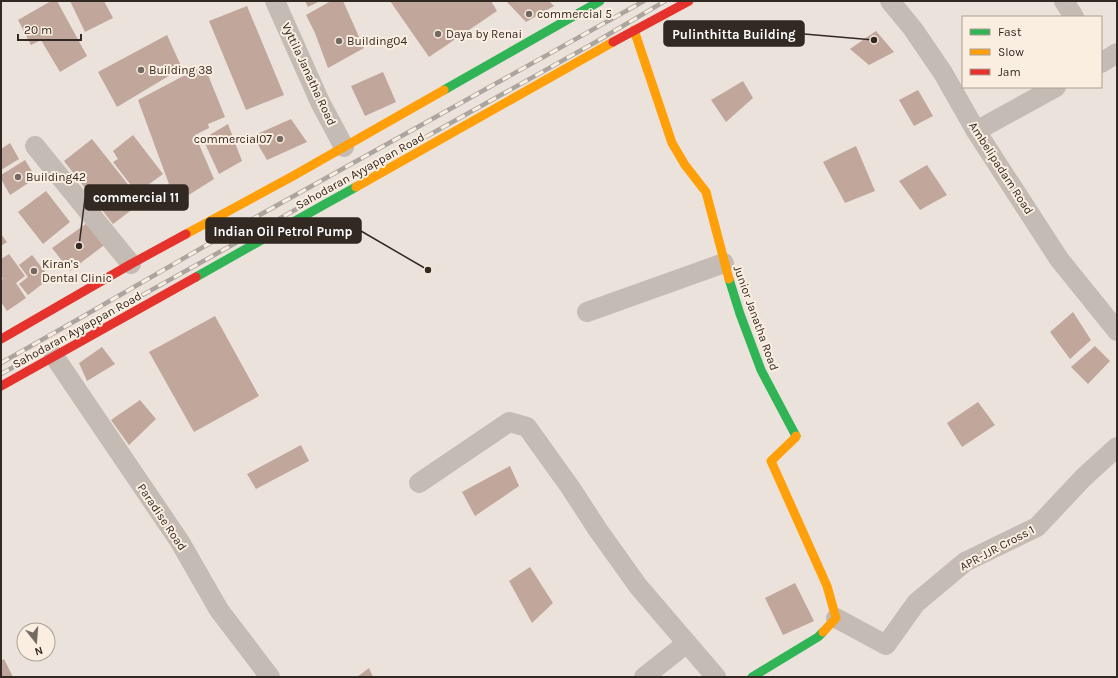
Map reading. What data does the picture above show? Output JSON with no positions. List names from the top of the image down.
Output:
{
  "streets": {
    "main road": ["Sahodaran Ayyappan Road", "Junior Janatha Road"],
    "street": [
      "Vyttila Janatha Road",
      "Ambelipadam Road",
      "Paradise Road",
      "APR-JJR Cross 1"
    ]
  },
  "crossings": [
    ["Sahodaran Ayyappan Road", "Junior Janatha Road"],
    ["Sahodaran Ayyappan Road", "Paradise Road"],
    ["Junior Janatha Road", "APR-JJR Cross 1"]
  ],
  "places": [
    "commercial 5",
    "Daya by Renai",
    "Pulinthitta Building",
    "Building04",
    "Building 38",
    "commercial07",
    "Building42",
    "commercial 11",
    "Indian Oil Petrol Pump",
    "Kiran's Dental Clinic"
  ],
  "legend": ["Fast", "Slow", "Jam"],
  "scale_bar": "20 m",
  "north": "bottom"
}
